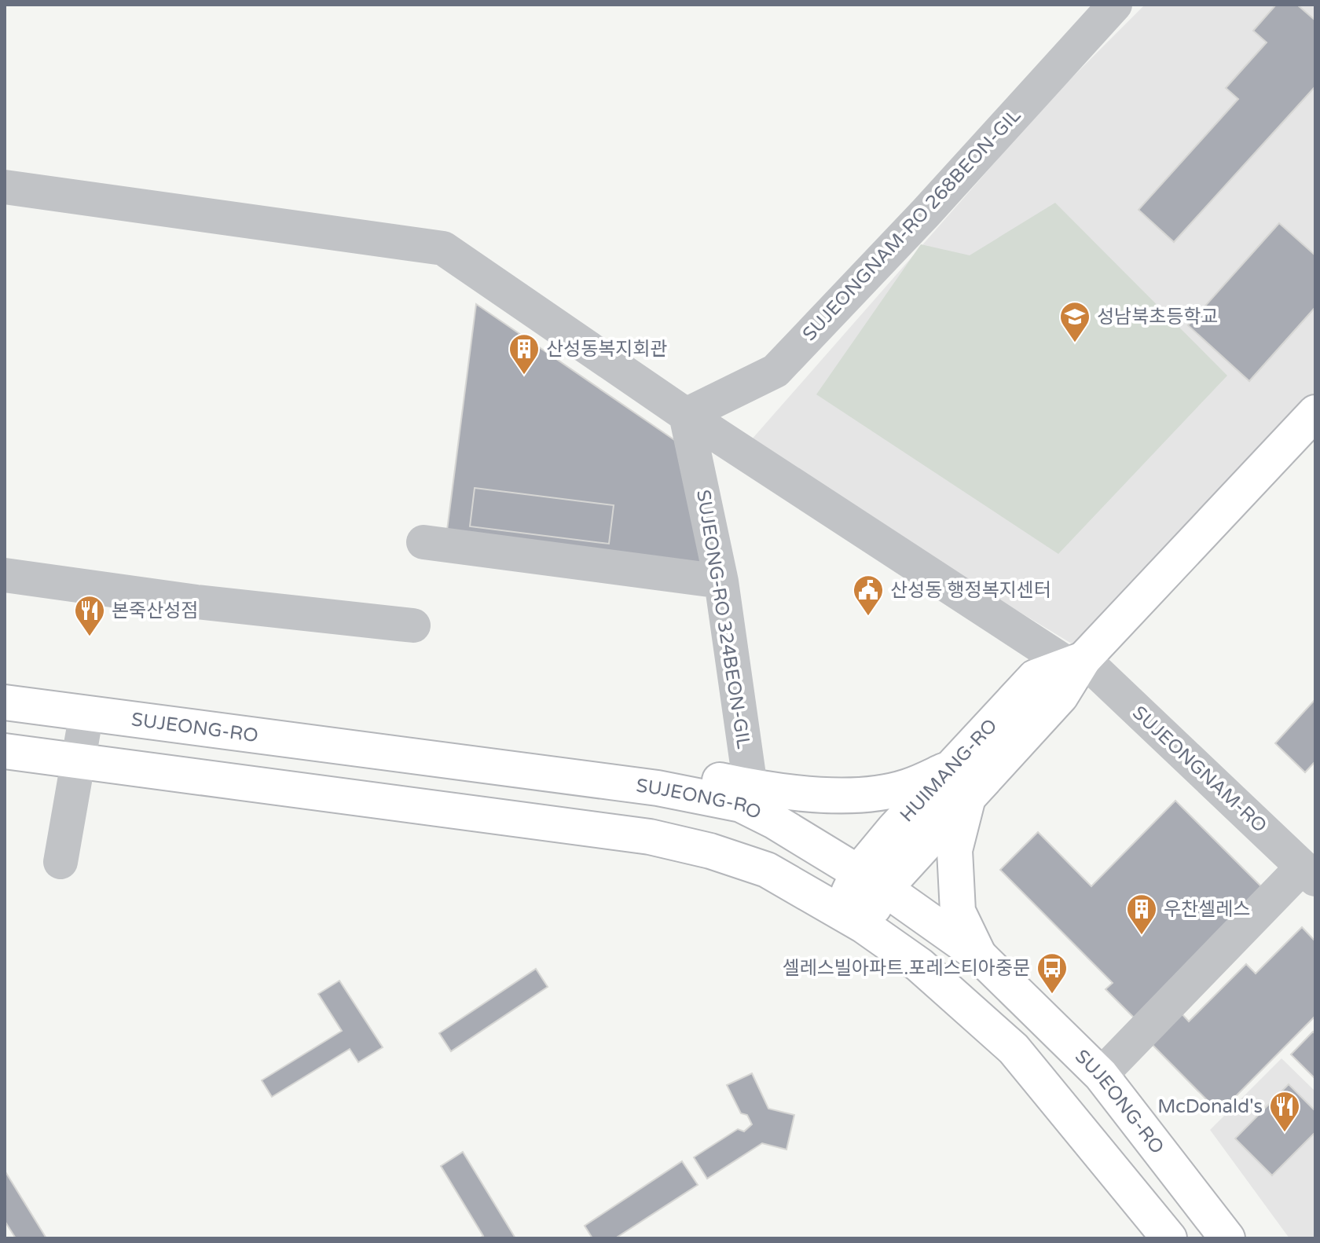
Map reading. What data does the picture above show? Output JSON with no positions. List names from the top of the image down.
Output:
{
  "streets": {
    "main road": ["SUJEONG-RO", "HUIMANG-RO"],
    "street": ["SUJEONGNAM-RO 268BEON-GIL", "SUJEONG-RO 324BEON-GIL", "SUJEONGNAM-RO"]
  },
  "crossings": [
    ["SUJEONGNAM-RO 268BEON-GIL", "SUJEONG-RO 324BEON-GIL"],
    ["SUJEONGNAM-RO 268BEON-GIL", "SUJEONGNAM-RO"],
    ["SUJEONG-RO 324BEON-GIL", "SUJEONGNAM-RO"],
    ["SUJEONG-RO", "HUIMANG-RO"],
    ["SUJEONGNAM-RO", "HUIMANG-RO"]
  ],
  "places": {
    "school or university": ["성남북초등학교"],
    "building": ["산성동복지회관", "우찬셀레스"],
    "public building": ["산성동 행정복지센터"],
    "restaurant": ["본죽산성점", "McDonald's"],
    "bus stop": ["셀레스빌아파트.포레스티아중문"]
  }
}
